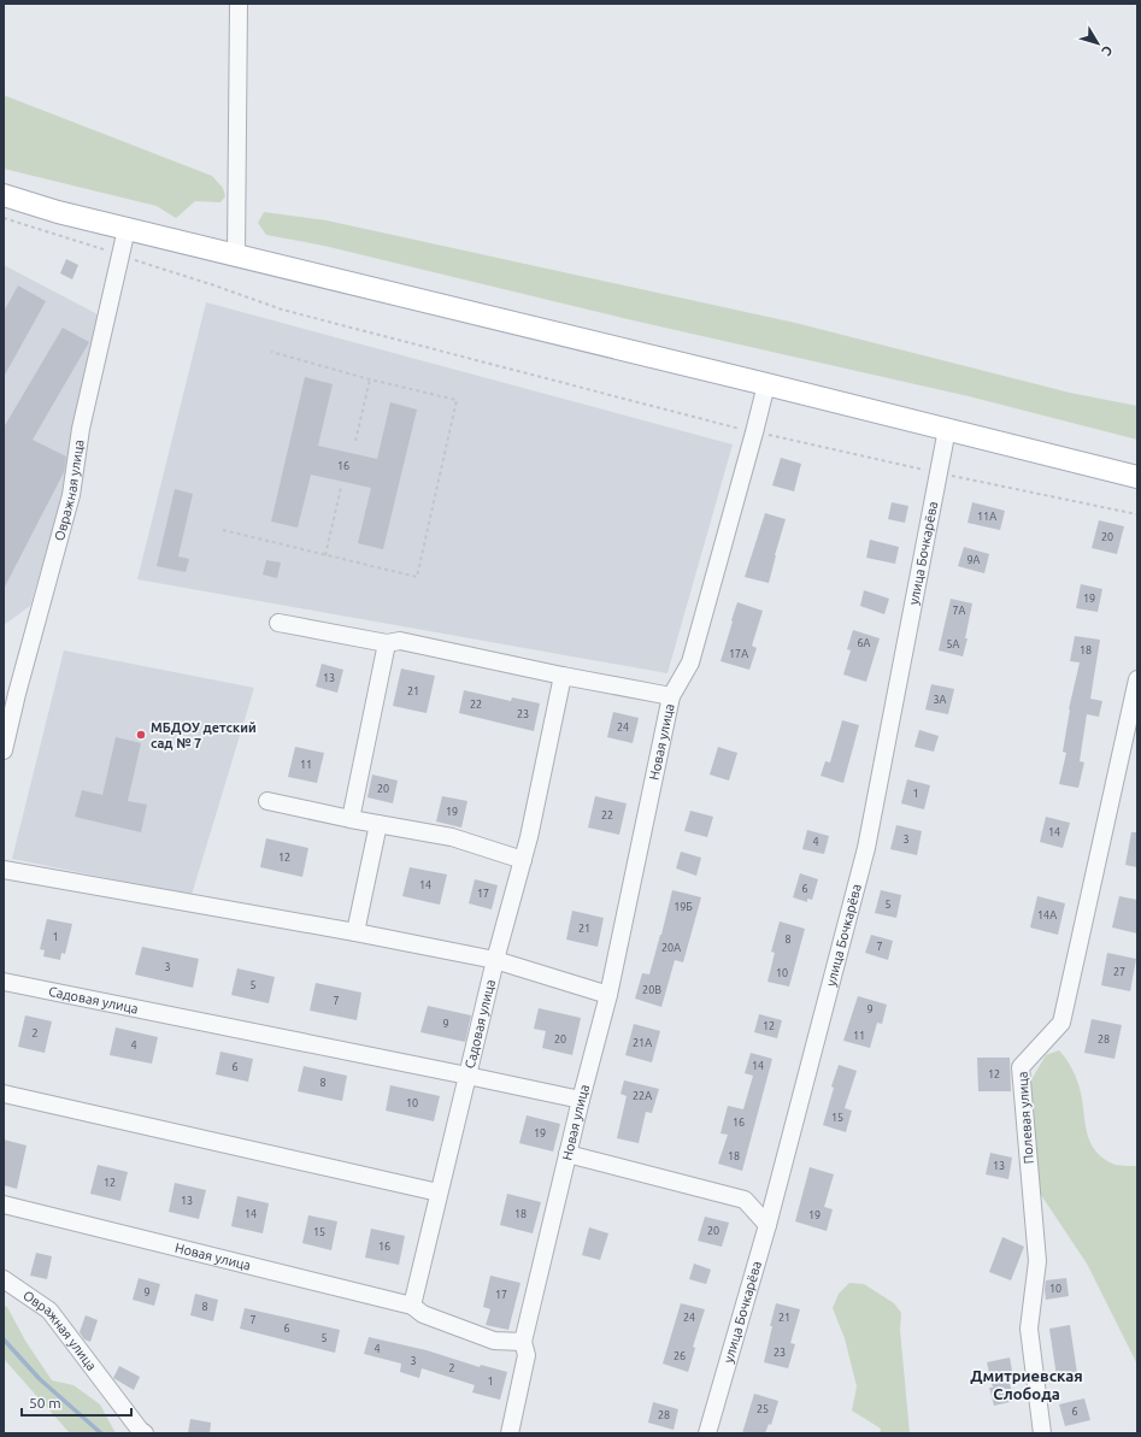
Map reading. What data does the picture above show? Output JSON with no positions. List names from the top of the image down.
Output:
{
  "streets": {
    "street": [
      "Овражная улица",
      "улица Бочкарёва",
      "Новая улица",
      "Садовая улица",
      "Полевая улица"
    ]
  },
  "districts": ["Дмитриевская Слобода"],
  "places": ["МБДОУ детский сад № 7"],
  "house_numbers": [
    "16",
    "11А",
    "20",
    "9А",
    "19",
    "7А",
    "6А",
    "5А",
    "18",
    "17А",
    "13",
    "21",
    "3А",
    "22",
    "23",
    "24",
    "11",
    "20",
    "1",
    "19",
    "22",
    "14",
    "3",
    "4",
    "12",
    "14",
    "6",
    "17",
    "5",
    "19Б",
    "14А",
    "21",
    "1",
    "8",
    "7",
    "20А",
    "3",
    "27",
    "10",
    "5",
    "20В",
    "7",
    "9",
    "9",
    "12",
    "2",
    "11",
    "20",
    "28",
    "21А",
    "4",
    "14",
    "6",
    "12",
    "8",
    "22А",
    "10",
    "15",
    "16",
    "19",
    "18",
    "13",
    "12",
    "13",
    "14",
    "18",
    "19",
    "20",
    "15",
    "16",
    "10",
    "9",
    "17",
    "8",
    "24",
    "21",
    "7",
    "6",
    "5",
    "4",
    "23",
    "26",
    "3",
    "2",
    "1",
    "25",
    "6",
    "28"
  ],
  "scale_bar": "50 m",
  "north": "bottom right"
}
